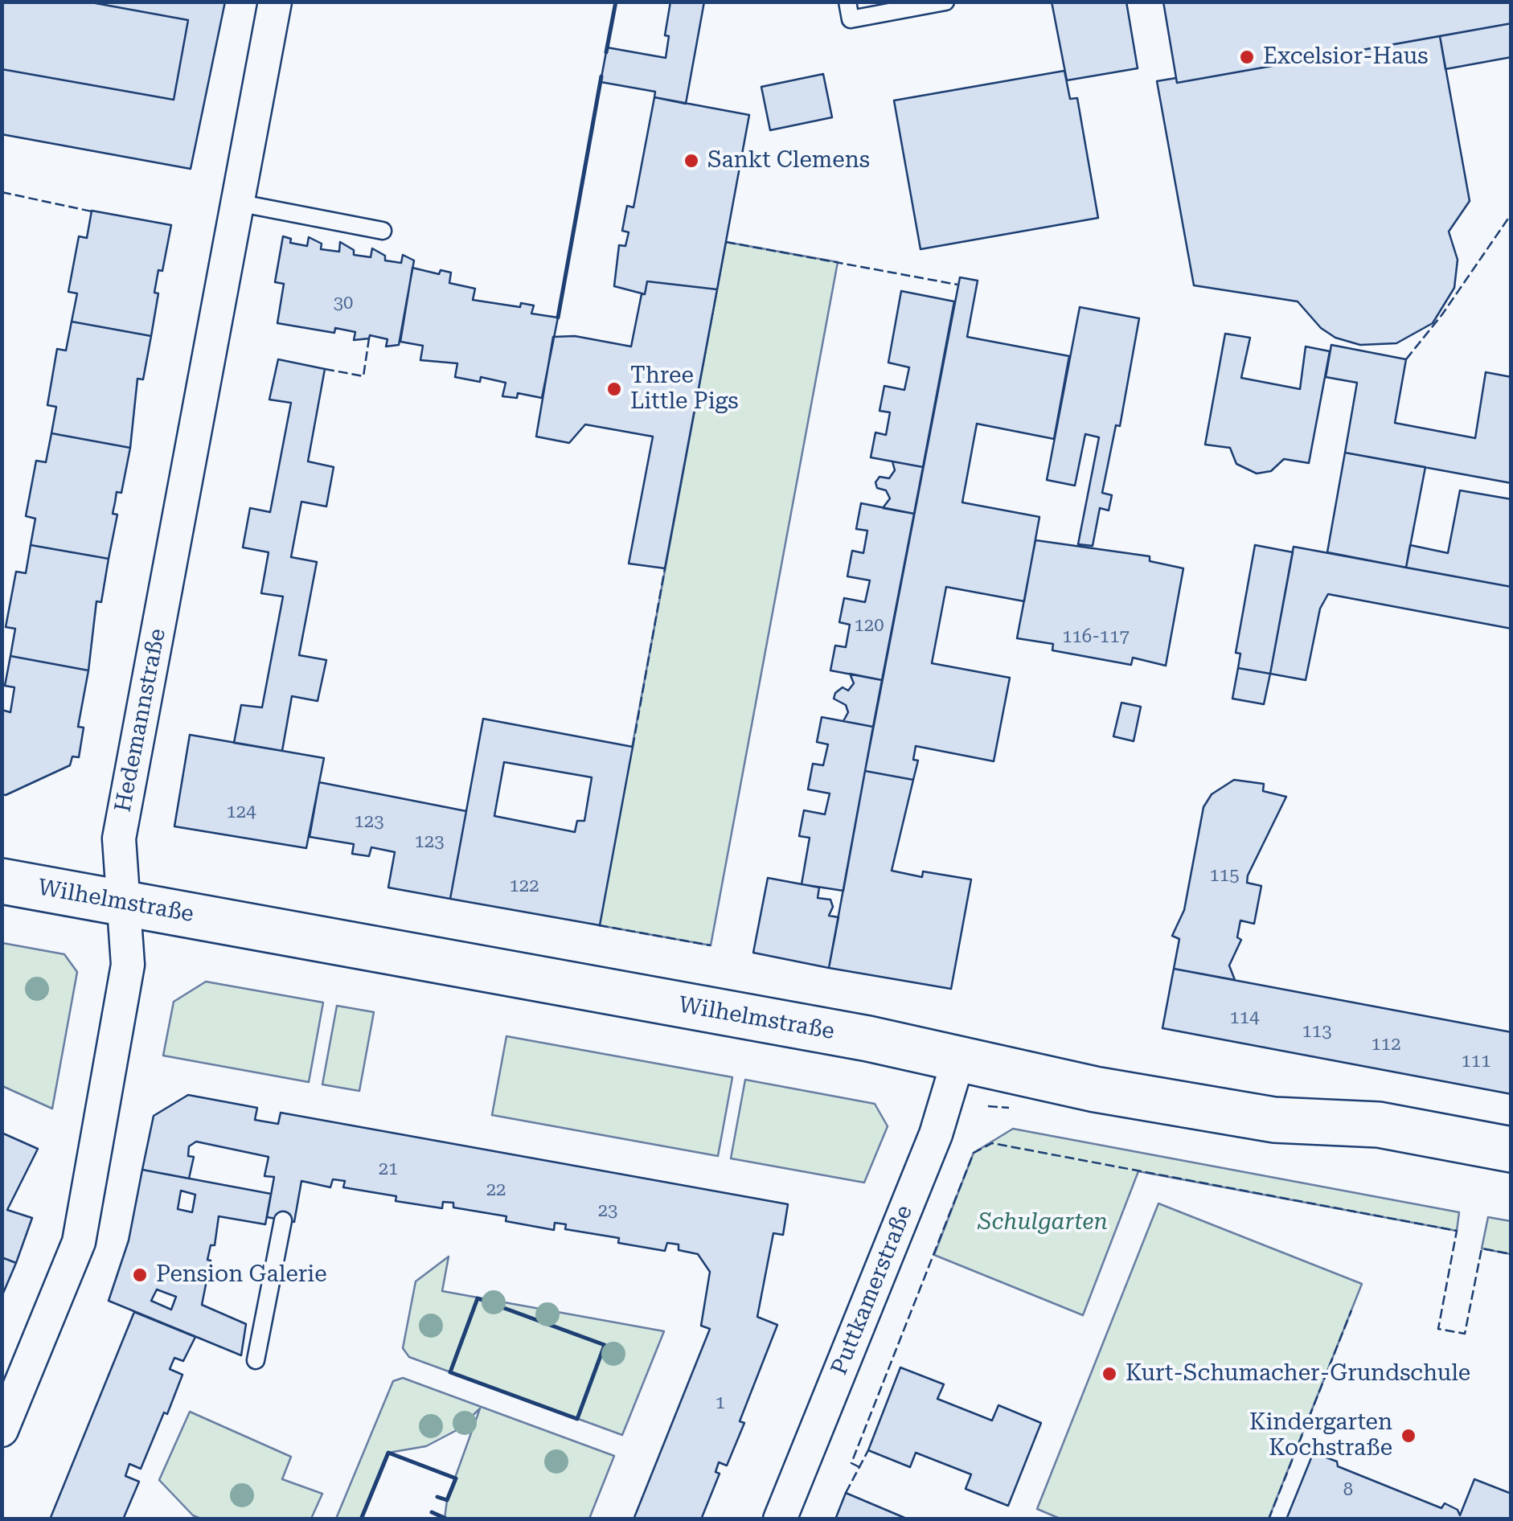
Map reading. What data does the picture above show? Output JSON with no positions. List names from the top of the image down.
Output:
{
  "streets": {
    "main road": ["Wilhelmstraße"],
    "street": ["Hedemannstraße", "Puttkamerstraße"]
  },
  "crossings": [
    ["Hedemannstraße", "Wilhelmstraße"],
    ["Wilhelmstraße", "Puttkamerstraße"]
  ],
  "parks": ["Schulgarten"],
  "places": [
    "Excelsior-Haus",
    "Sankt Clemens",
    "Three Little Pigs",
    "Pension Galerie",
    "Kurt-Schumacher-Grundschule",
    "Kindergarten Kochstraße"
  ],
  "house_numbers": [
    "30",
    "120",
    "116-117",
    "124",
    "123",
    "123",
    "115",
    "122",
    "114",
    "113",
    "112",
    "111",
    "21",
    "22",
    "23",
    "1",
    "8"
  ]
}
